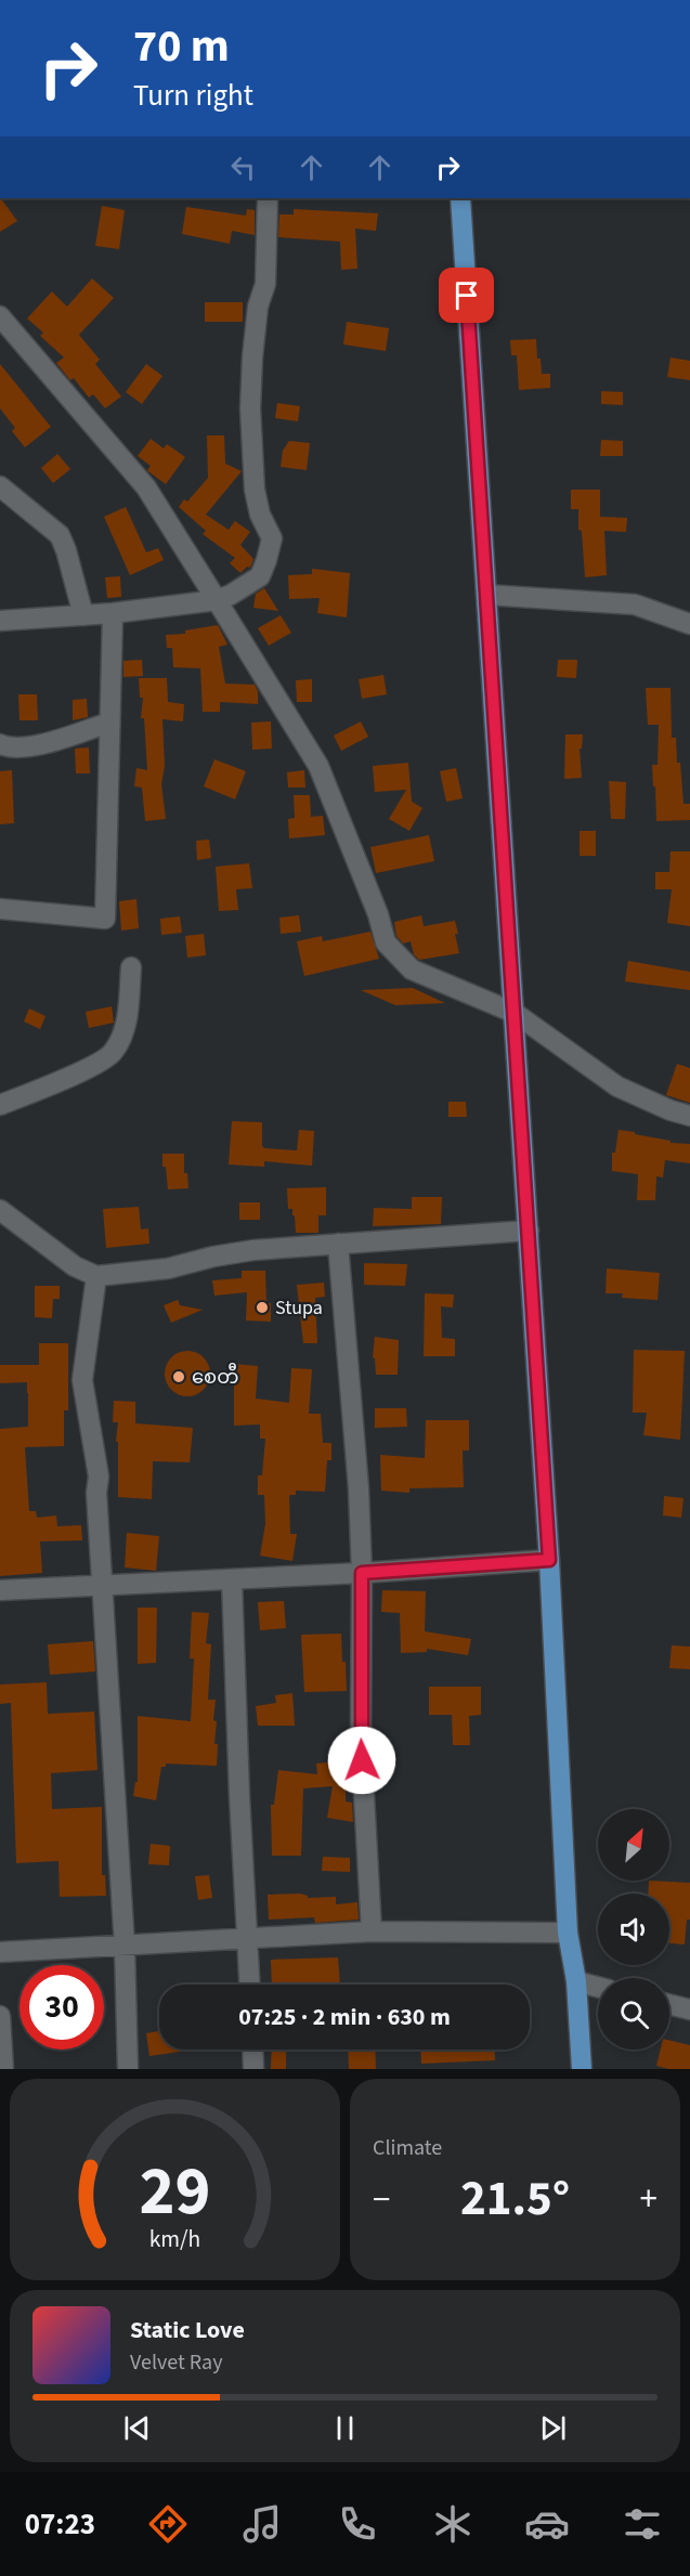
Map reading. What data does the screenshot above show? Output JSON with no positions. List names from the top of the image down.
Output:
{
  "places": ["Stupa", "စေတီ"],
  "north": "top right",
  "page": {
    "turn": ["70 m", "Turn right"],
    "limit": "30",
    "trip": "07:25 · 2 min · 630 m",
    "tile": "Climate",
    "heat": ["−", "21.5°", "+"],
    "song": ["Static Love", "Velvet Ray"],
    "tabs": "07:23",
    "gauge": ["29", "km/h"]
  }
}
